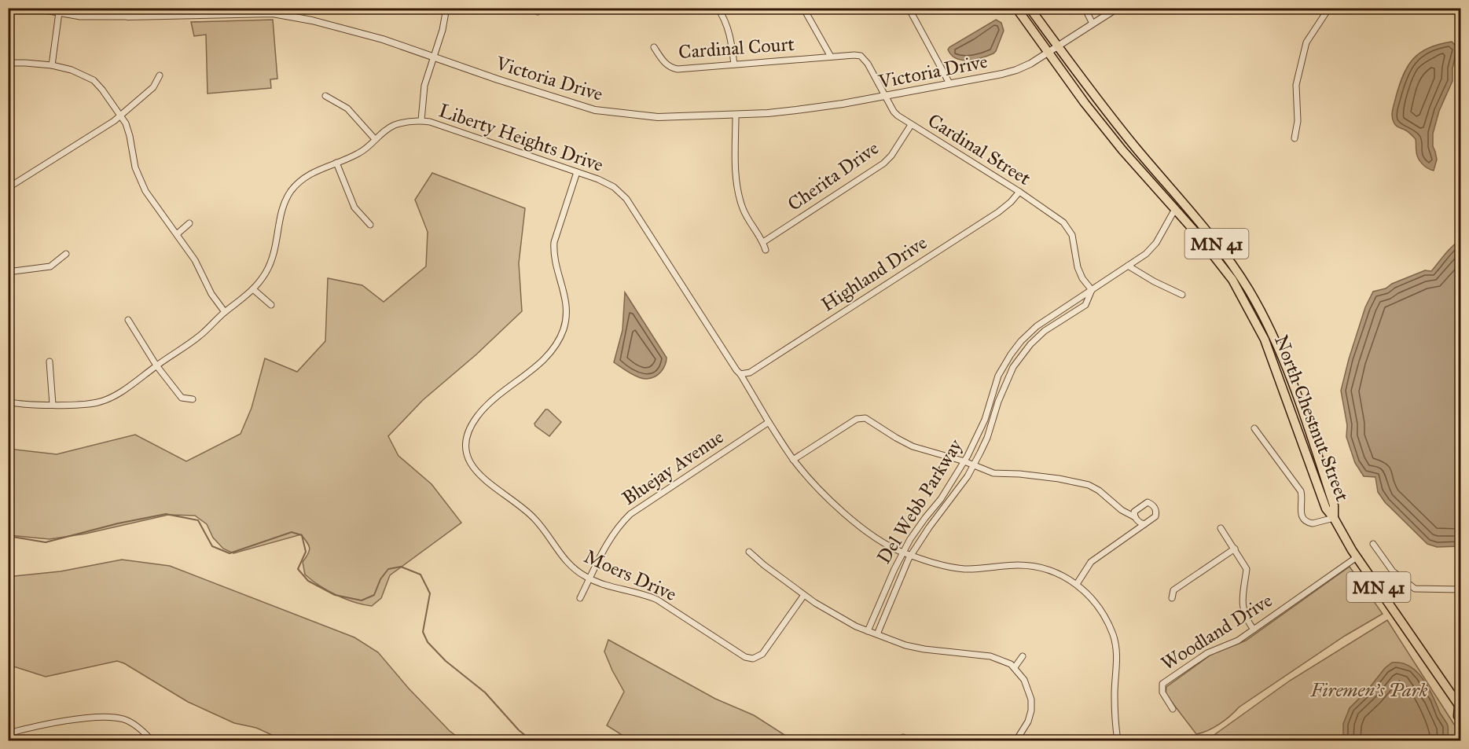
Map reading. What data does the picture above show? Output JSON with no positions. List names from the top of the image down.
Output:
{
  "streets": {
    "main road": ["MN 41", "North Chestnut Street"],
    "street": [
      "Cardinal Court",
      "Victoria Drive",
      "Liberty Heights Drive",
      "Cardinal Street",
      "Cherita Drive",
      "Highland Drive",
      "Bluejay Avenue",
      "Del Webb Parkway",
      "Moers Drive",
      "Woodland Drive"
    ]
  },
  "crossings": [
    ["Cardinal Court", "Victoria Drive"],
    ["Cardinal Court", "Cardinal Street"],
    ["Victoria Drive", "Cardinal Street"],
    ["Victoria Drive", "North Chestnut Street"],
    ["Liberty Heights Drive", "Highland Drive"],
    ["Liberty Heights Drive", "Moers Drive"],
    ["Cardinal Street", "Cherita Drive"],
    ["Cardinal Street", "Highland Drive"],
    ["Cardinal Street", "Del Webb Parkway"],
    ["MN 41", "North Chestnut Street"],
    ["MN 41", "Woodland Drive"],
    ["North Chestnut Street", "Del Webb Parkway"],
    ["Bluejay Avenue", "Moers Drive"]
  ],
  "parks": ["Firemen's Park"]
}
